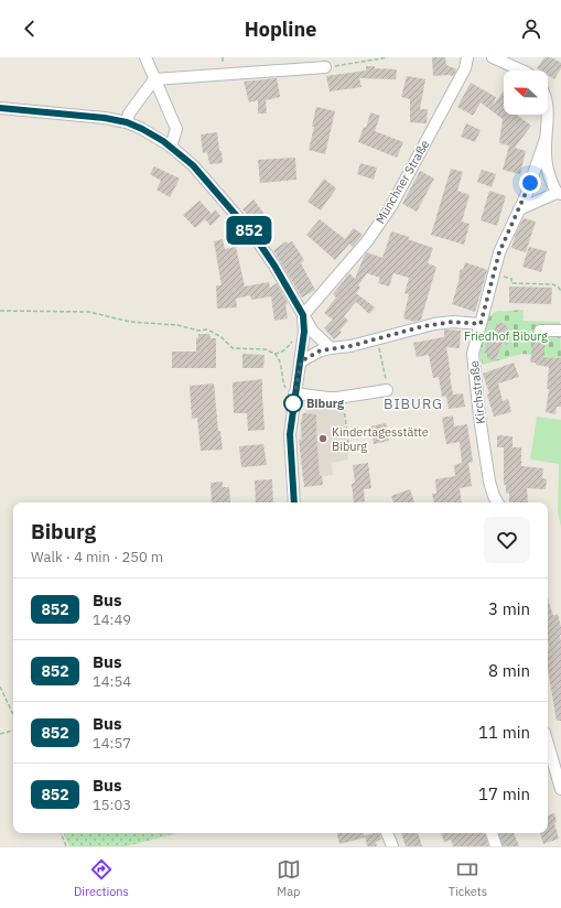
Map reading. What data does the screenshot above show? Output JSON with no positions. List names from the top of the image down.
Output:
{
  "streets": {
    "street": ["Münchner Straße", "Kirchstraße"]
  },
  "districts": ["BIBURG"],
  "parks": ["Friedhof Biburg"],
  "places": ["Biburg", "Kindertagesstätte Biburg"],
  "lines": ["bus line 852"],
  "north": "left",
  "page": {
    "header": "Hopline",
    "on_map": "852",
    "heading": ["Biburg", "Walk · 4 min · 250 m"],
    "list": [
      {
        "mark": "852",
        "name": "Bus",
        "note": "14:49",
        "value": "3 min"
      },
      {
        "mark": "852",
        "name": "Bus",
        "note": "14:54",
        "value": "8 min"
      },
      {
        "mark": "852",
        "name": "Bus",
        "note": "14:57",
        "value": "11 min"
      },
      {
        "mark": "852",
        "name": "Bus",
        "note": "15:03",
        "value": "17 min"
      }
    ],
    "tabs": ["Directions", "Map", "Tickets"]
  }
}
